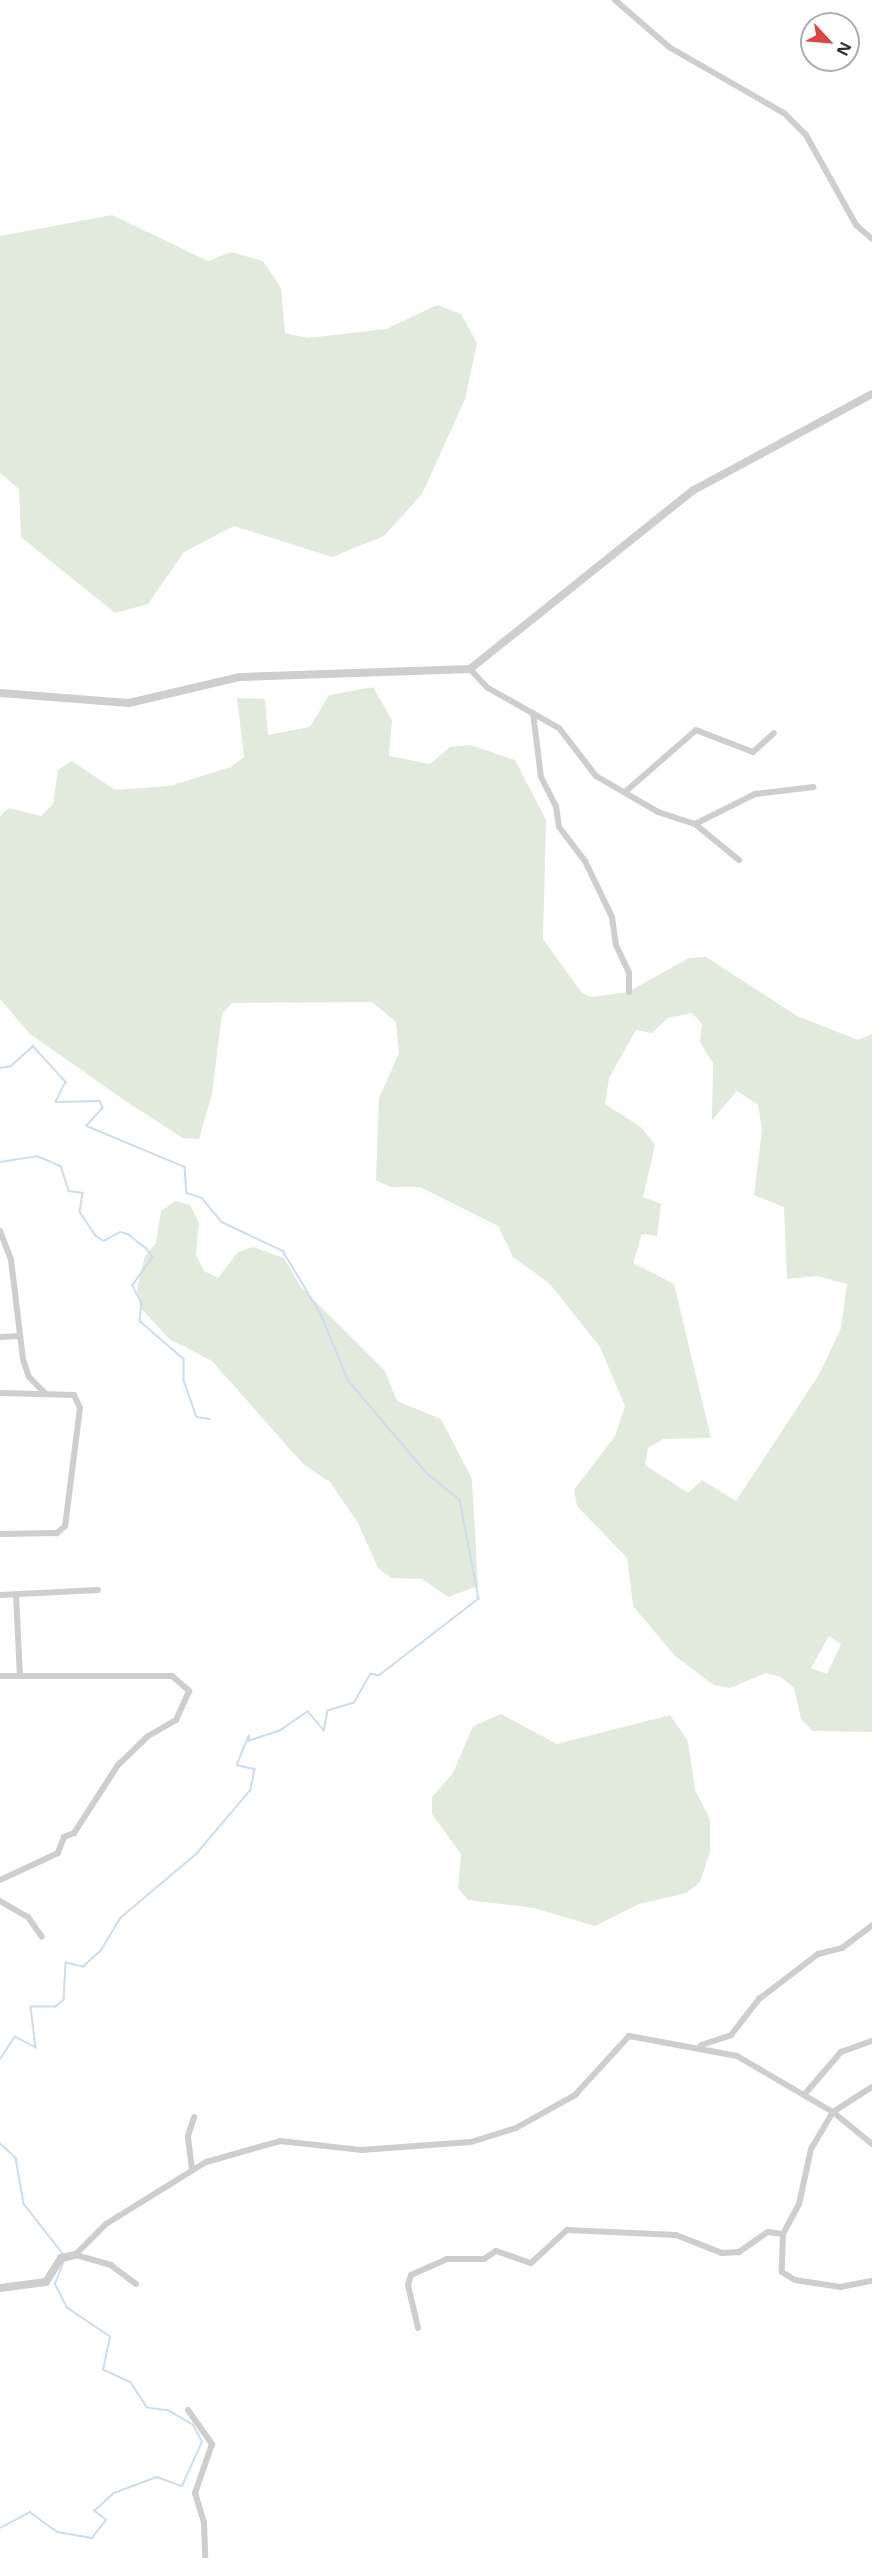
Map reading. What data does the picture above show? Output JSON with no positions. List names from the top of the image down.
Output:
{
  "north": "bottom right"
}
